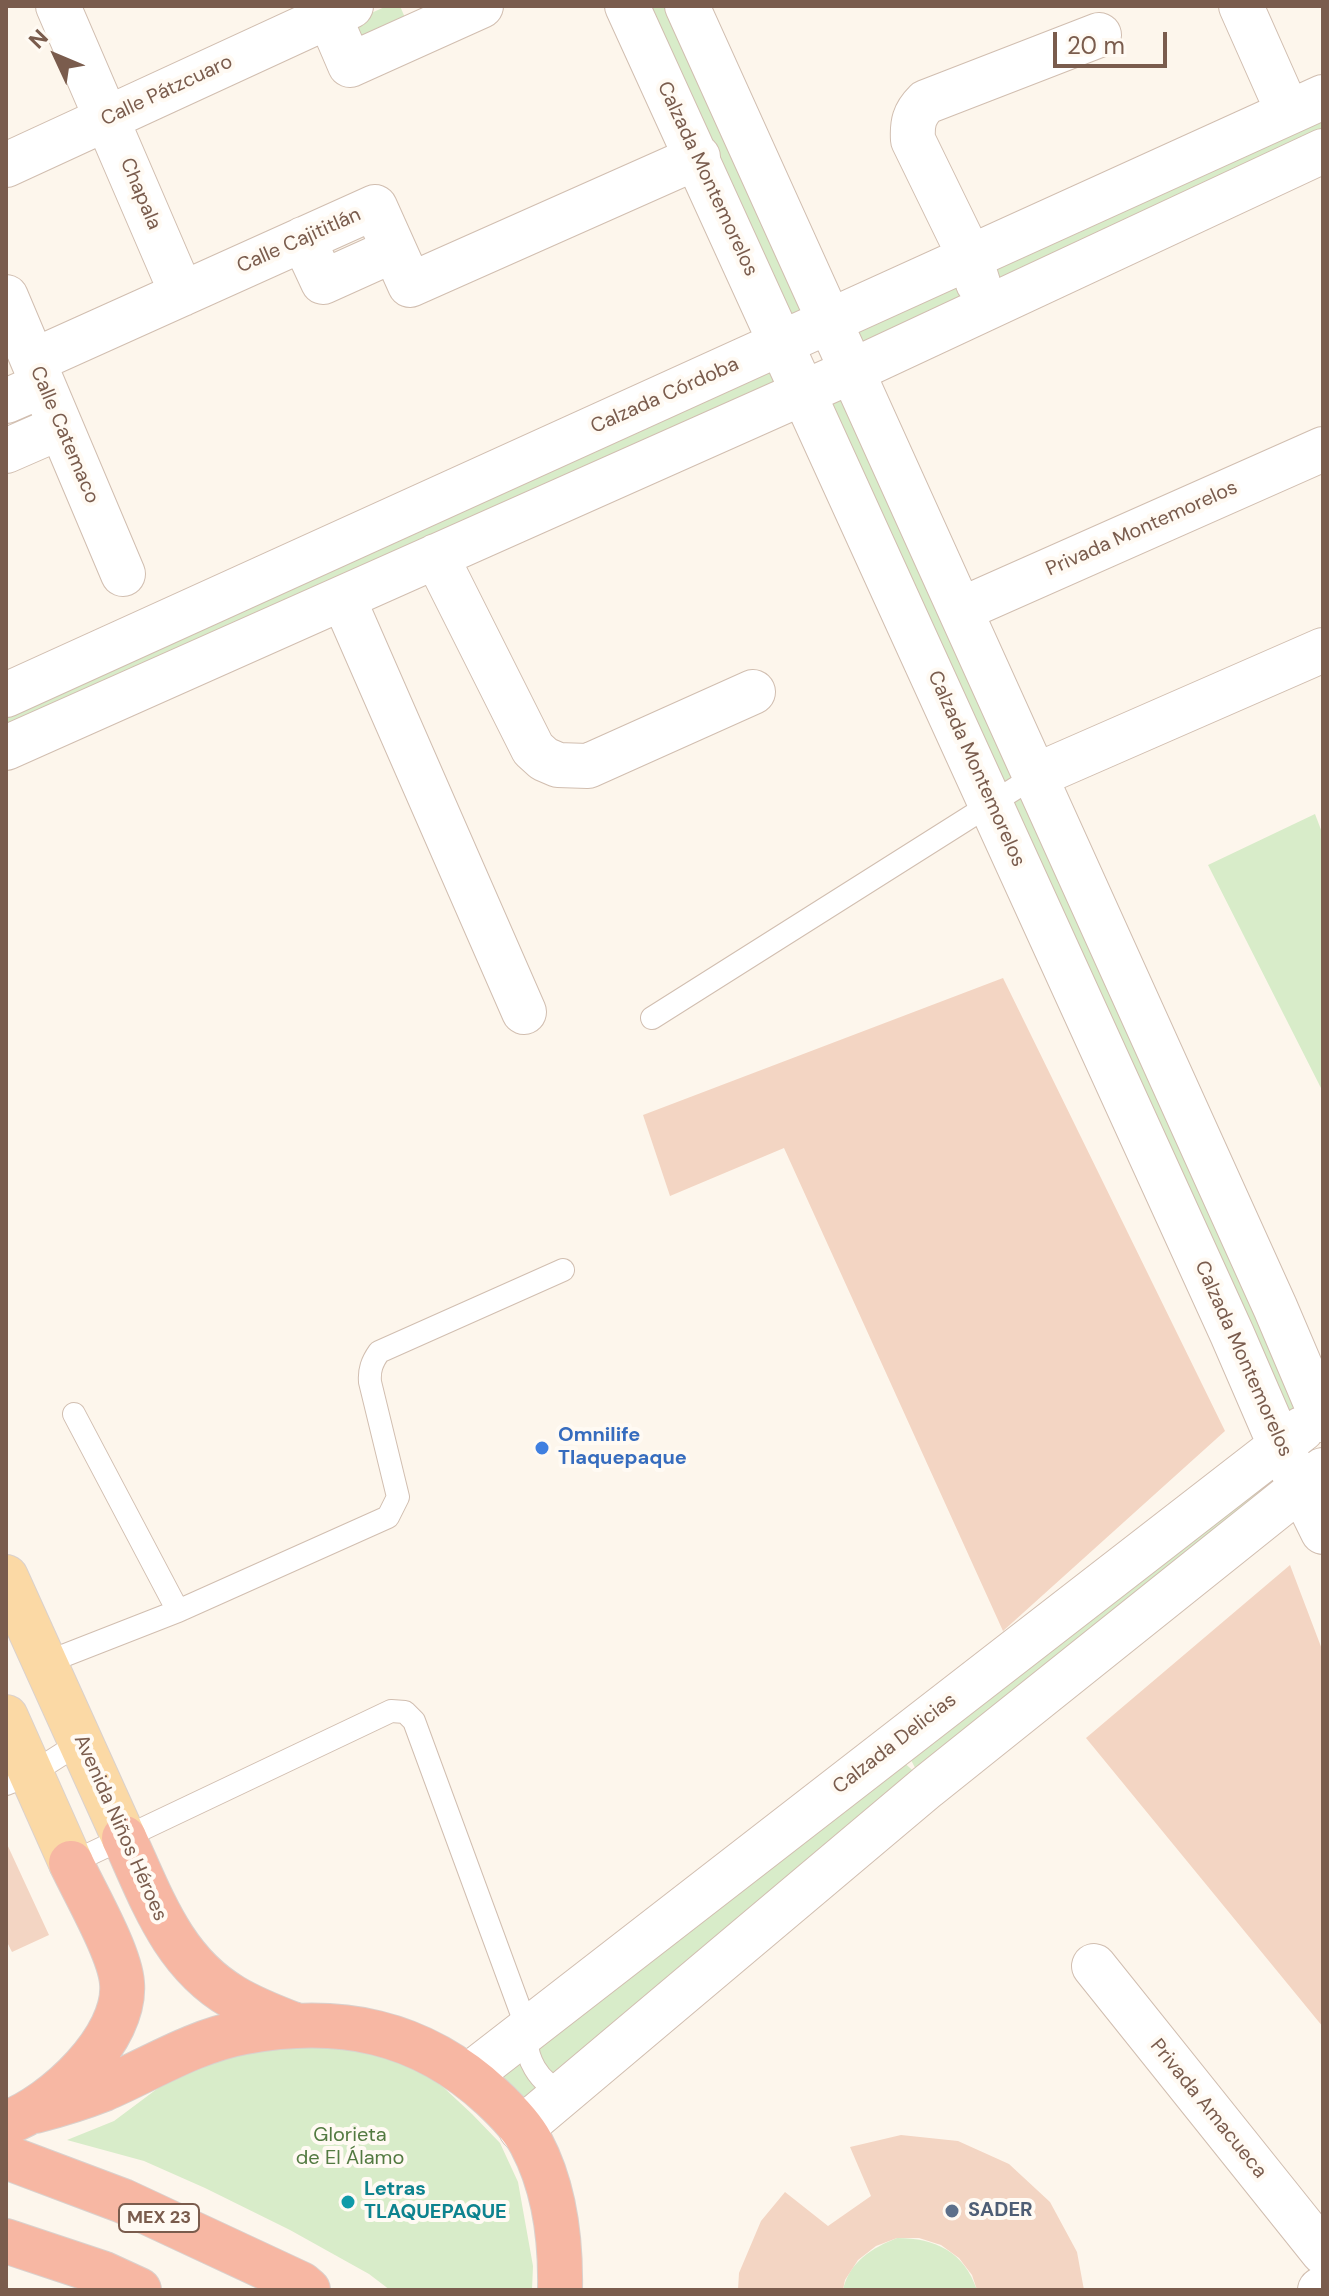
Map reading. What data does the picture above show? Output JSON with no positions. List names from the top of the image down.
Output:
{
  "streets": {
    "highway": ["Avenida Niños Héroes", "MEX 23"],
    "street": [
      "Calle Pátzcuaro",
      "Calzada Montemorelos",
      "Chapala",
      "Calle Cajititlán",
      "Calzada Córdoba",
      "Calle Catemaco",
      "Privada Montemorelos",
      "Calzada Delicias",
      "Privada Amacueca"
    ]
  },
  "crossings": [
    ["Calle Pátzcuaro", "Chapala"],
    ["Calzada Montemorelos", "Calle Cajititlán"],
    ["Calzada Montemorelos", "Calzada Córdoba"],
    ["Calzada Montemorelos", "Calzada Delicias"],
    ["Chapala", "Calle Cajititlán"],
    ["Calle Cajititlán", "Calle Catemaco"],
    ["Calzada Delicias", "Avenida Niños Héroes"]
  ],
  "parks": ["Glorieta de El Álamo"],
  "places": ["Omnilife Tlaquepaque", "Letras TLAQUEPAQUE", "SADER"],
  "scale_bar": "20 m",
  "north": "top left"
}
